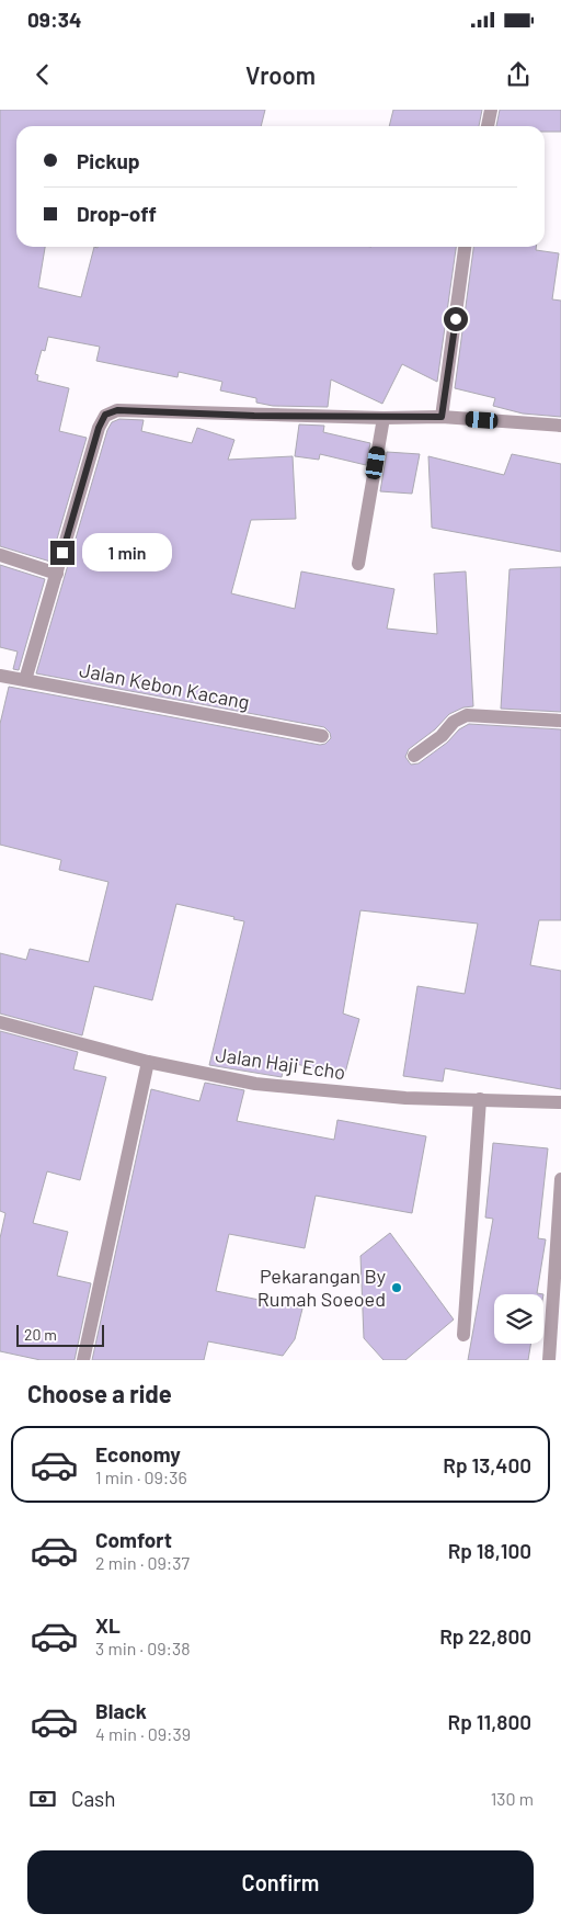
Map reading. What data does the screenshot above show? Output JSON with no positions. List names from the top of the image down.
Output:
{
  "streets": {
    "street": ["Jalan Kebon Kacang", "Jalan Haji Echo"]
  },
  "places": ["Pekarangan By Rumah Soeoed"],
  "scale_bar": "20 m",
  "page": {
    "status": "09:34",
    "header": "Vroom",
    "banner": ["Pickup", "Drop-off"],
    "bubble": "1 min",
    "scale": "20 m",
    "heading": "Choose a ride",
    "list": [
      {
        "name": "Economy",
        "note": "1 min · 09:36",
        "value": "Rp 13,400"
      },
      {
        "name": "Comfort",
        "note": "2 min · 09:37",
        "value": "Rp 18,100"
      },
      {
        "name": "XL",
        "note": "3 min · 09:38",
        "value": "Rp 22,800"
      },
      {
        "name": "Black",
        "note": "4 min · 09:39",
        "value": "Rp 11,800"
      }
    ],
    "pay": ["Cash", "130 m"],
    "buttons": "Confirm"
  }
}
